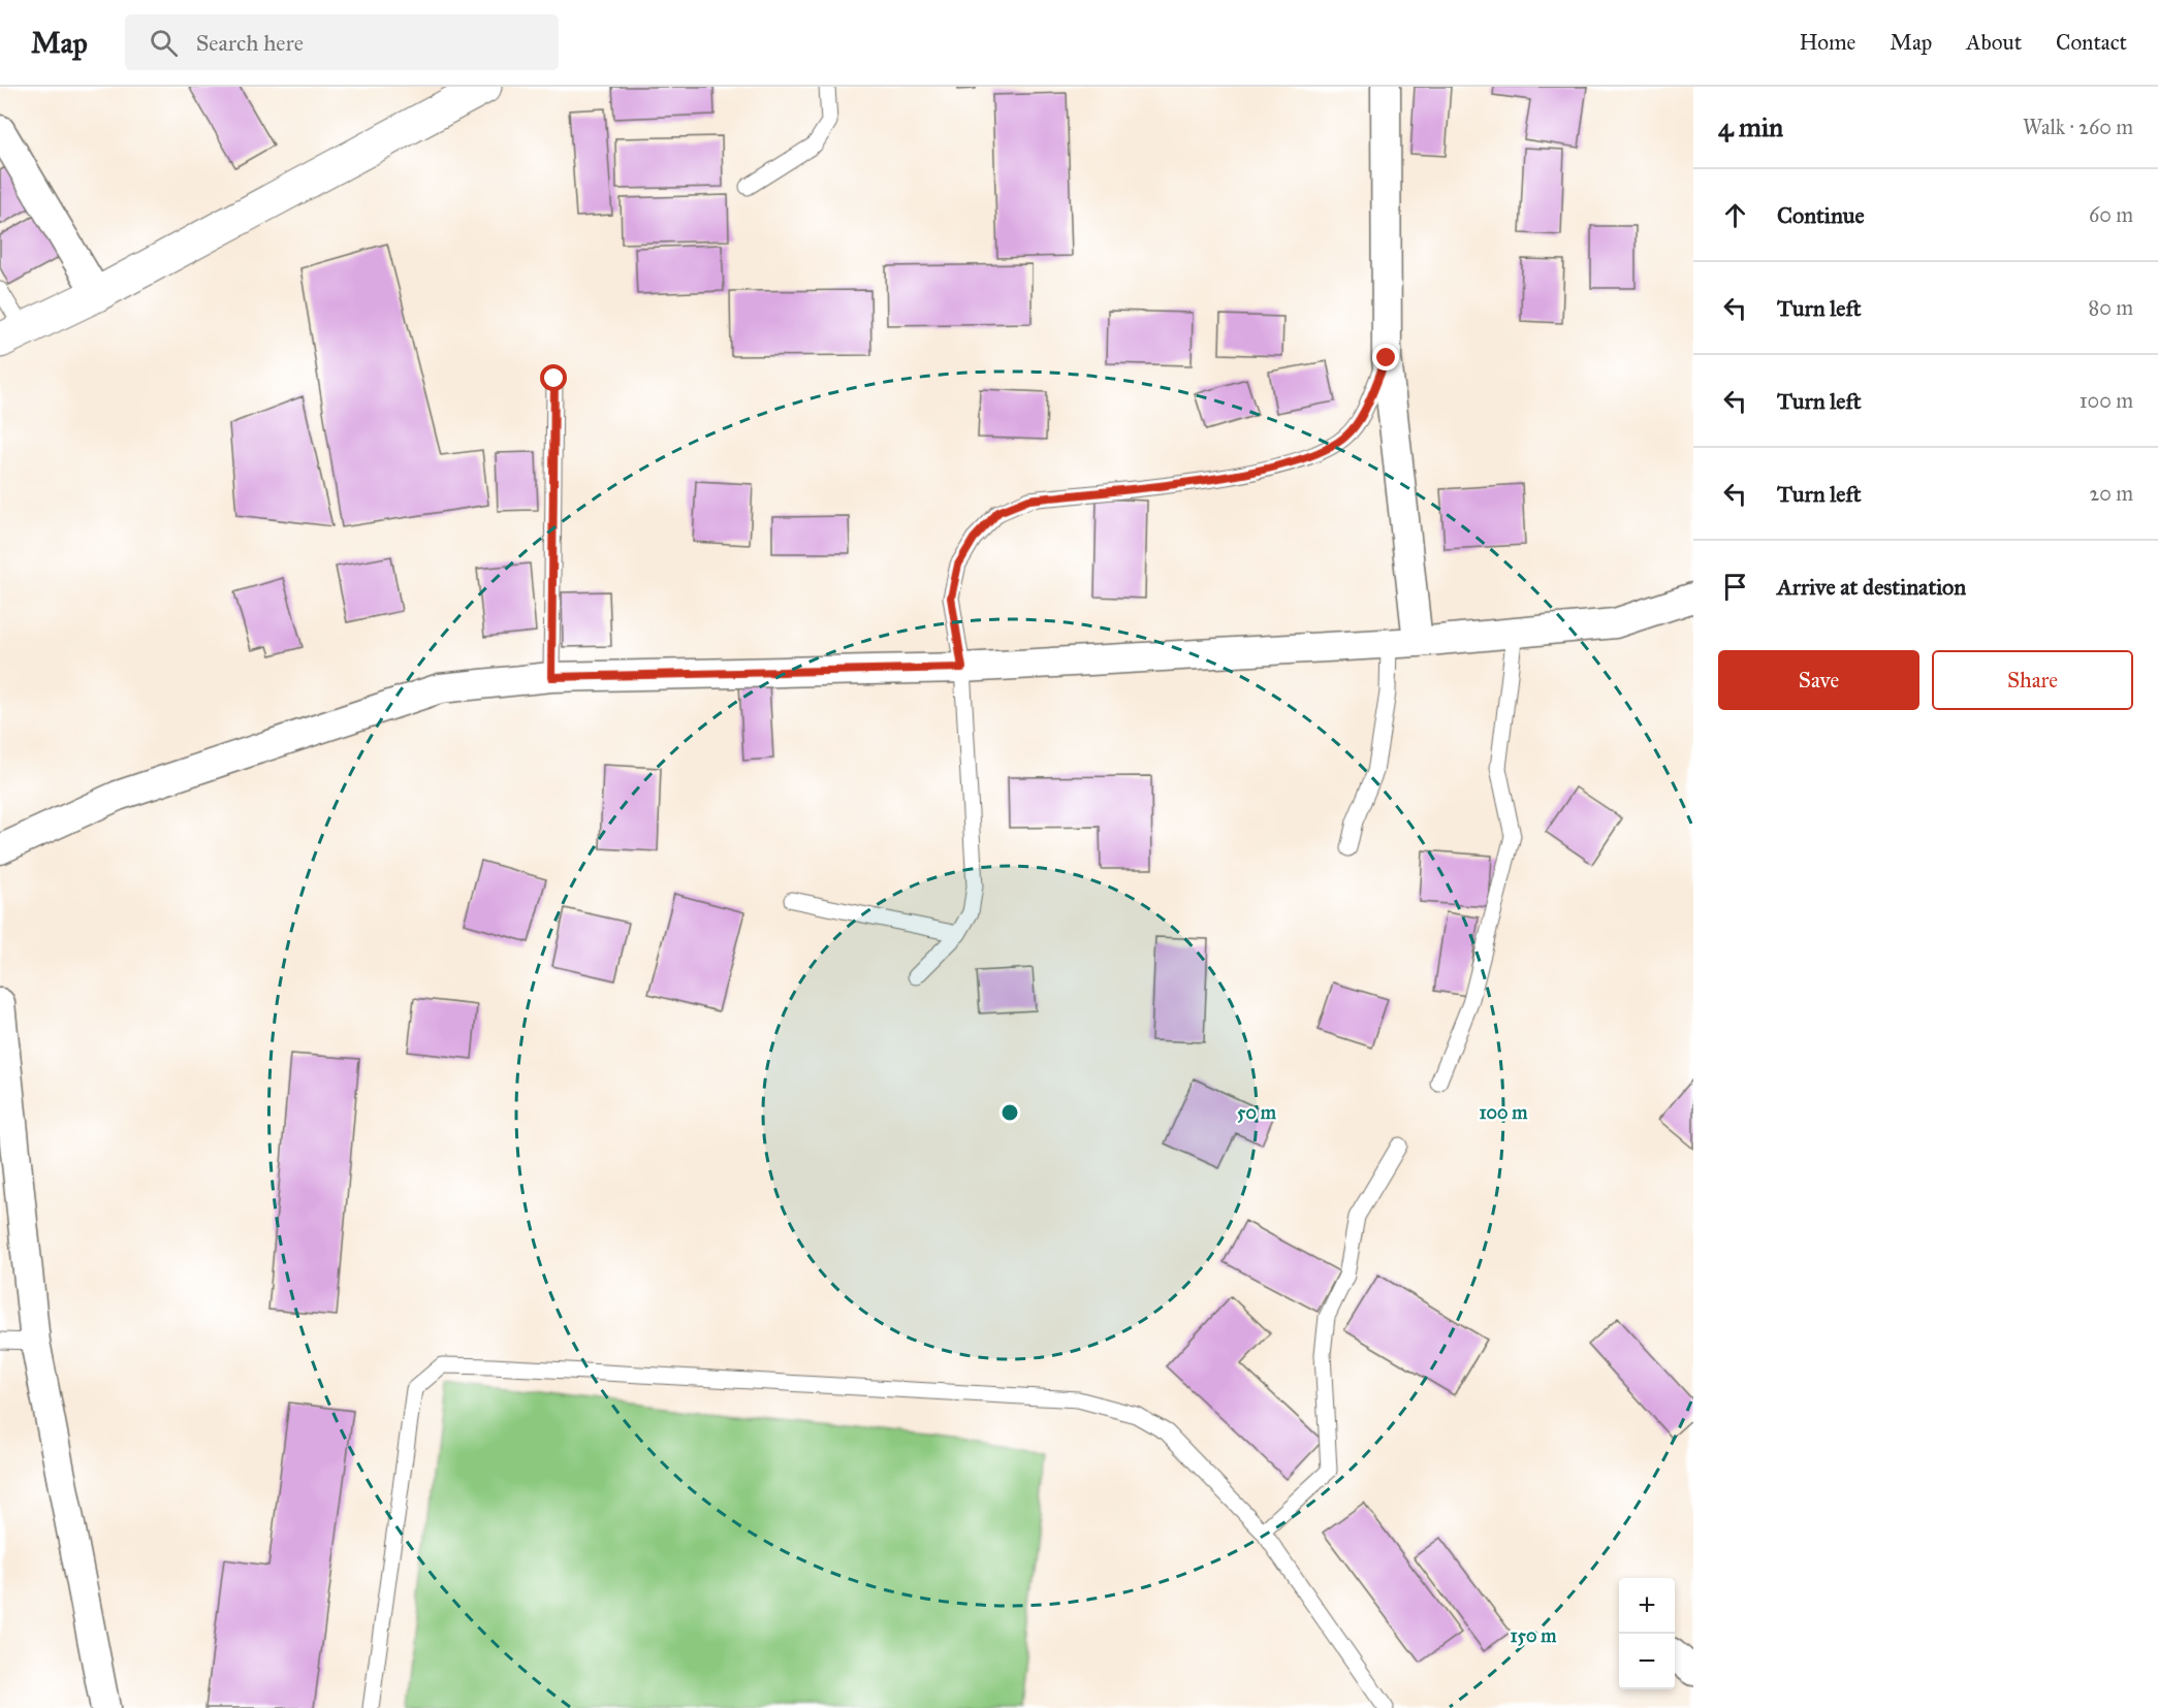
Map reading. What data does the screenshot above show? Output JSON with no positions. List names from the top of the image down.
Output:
{
  "page": {
    "header": "Map",
    "search": "Search here",
    "nav": [
      "Home",
      "Map",
      "About",
      "Contact"
    ],
    "heading": ["4 min", "Walk · 260 m"],
    "list": [
      ["Continue", "60 m"],
      ["Turn left", "80 m"],
      ["Turn left", "100 m"],
      ["Turn left", "20 m"],
      "Arrive at destination"
    ],
    "buttons": ["Save", "Share"],
    "map_buttons": ["+", "−"]
  },
  "rings": ["50 m", "100 m", "150 m"]
}
